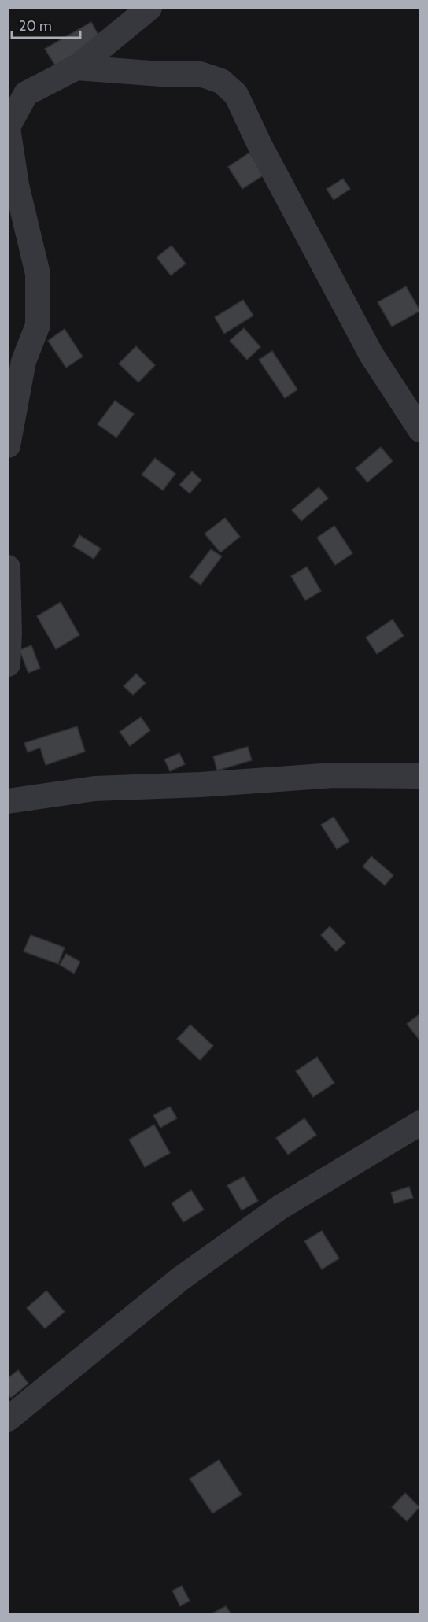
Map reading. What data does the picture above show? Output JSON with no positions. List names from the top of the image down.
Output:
{
  "scale_bar": "20 m"
}
